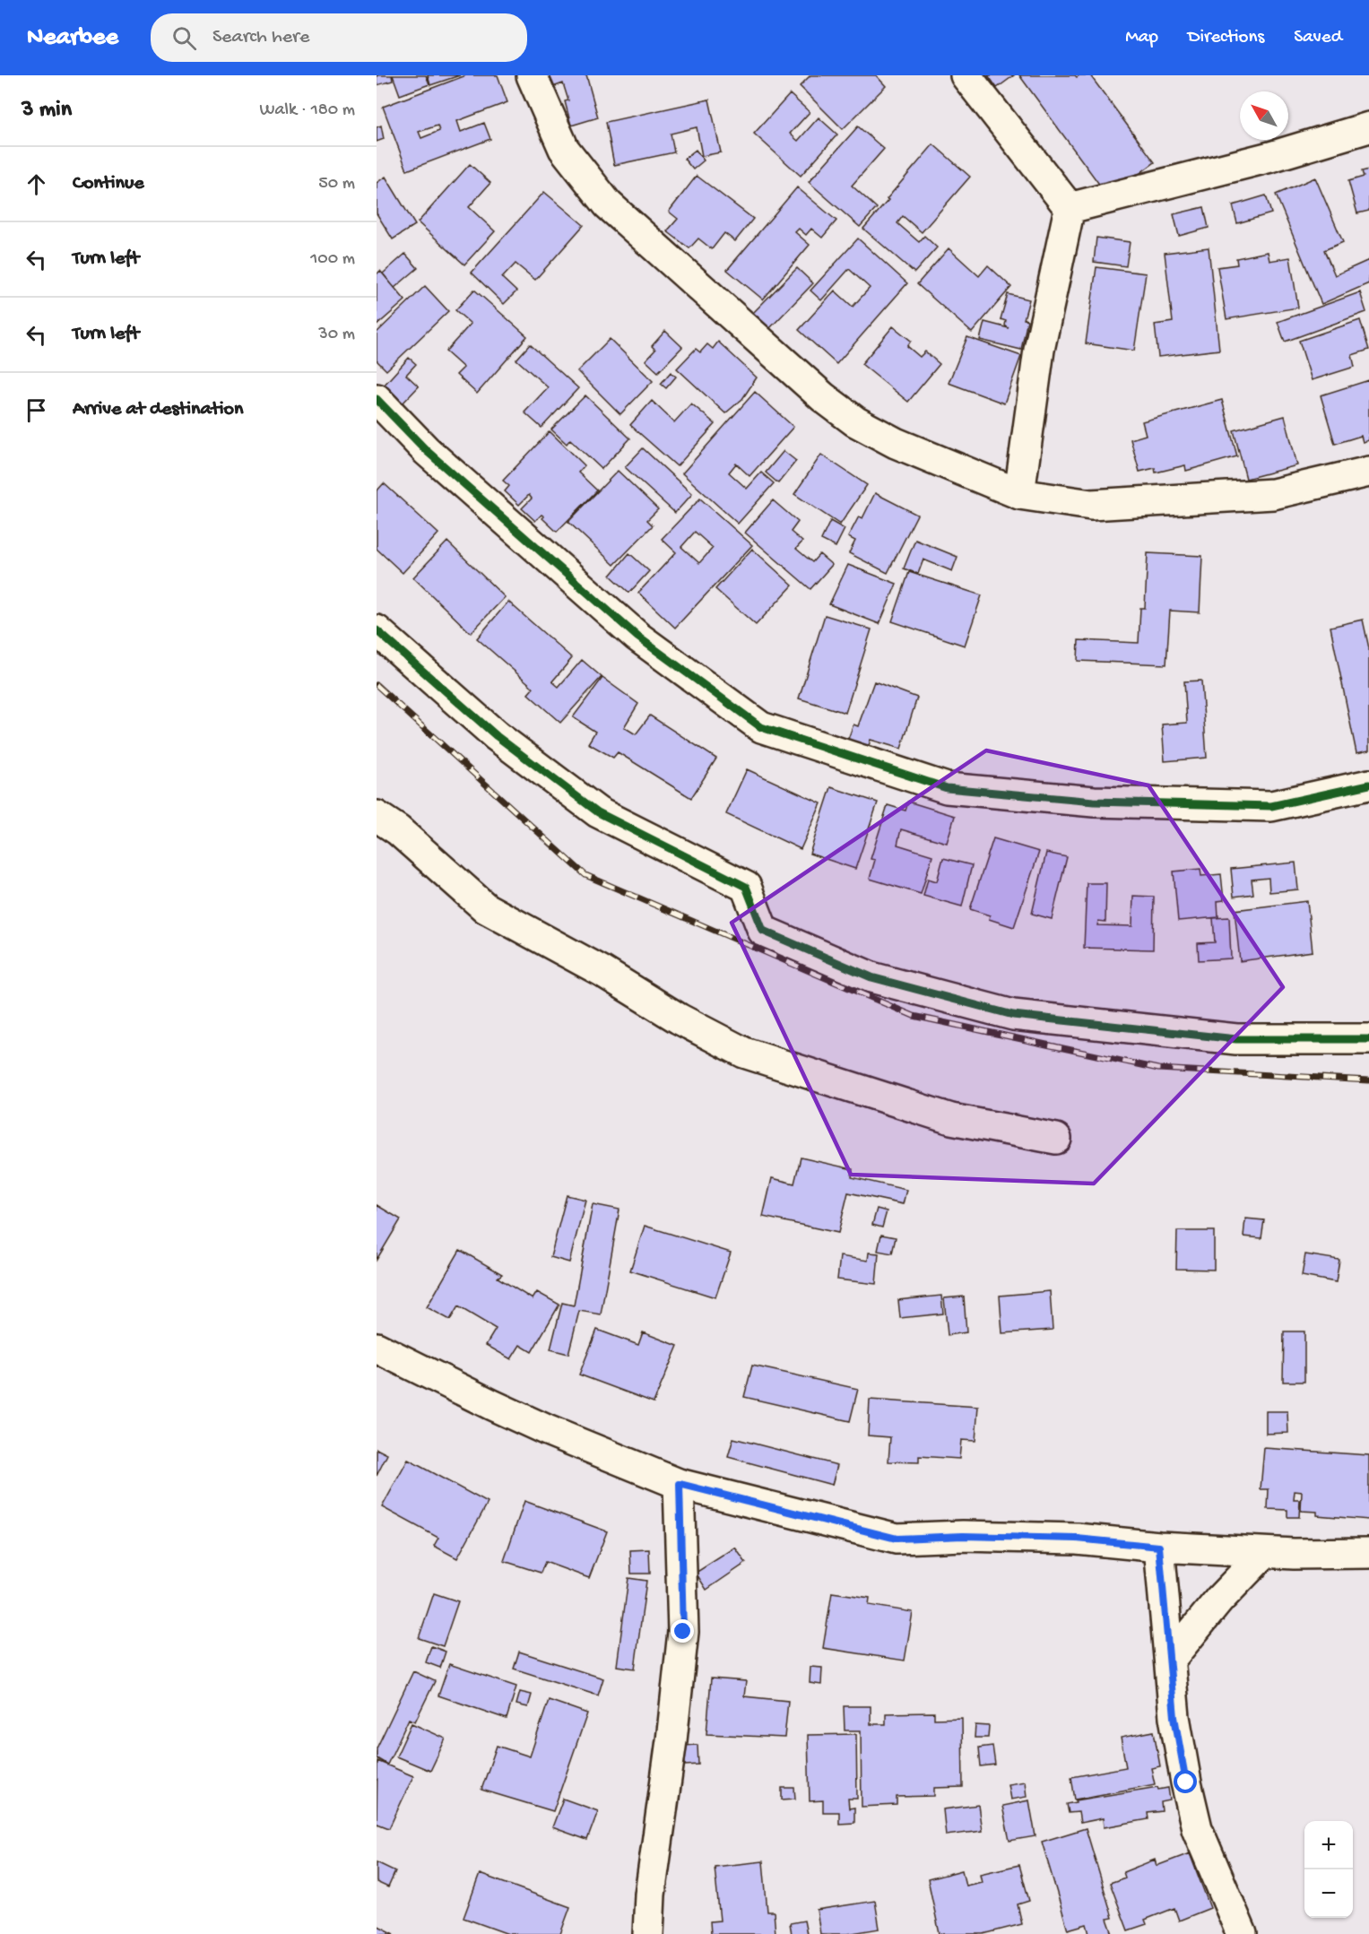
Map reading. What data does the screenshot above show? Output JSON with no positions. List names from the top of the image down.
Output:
{
  "north": "top left",
  "page": {
    "header": "Nearbee",
    "search": "Search here",
    "nav": ["Map", "Directions", "Saved"],
    "heading": ["3 min", "Walk · 180 m"],
    "list": [
      ["Continue", "50 m"],
      ["Turn left", "100 m"],
      ["Turn left", "30 m"],
      "Arrive at destination"
    ],
    "map_buttons": ["+", "−"]
  }
}
